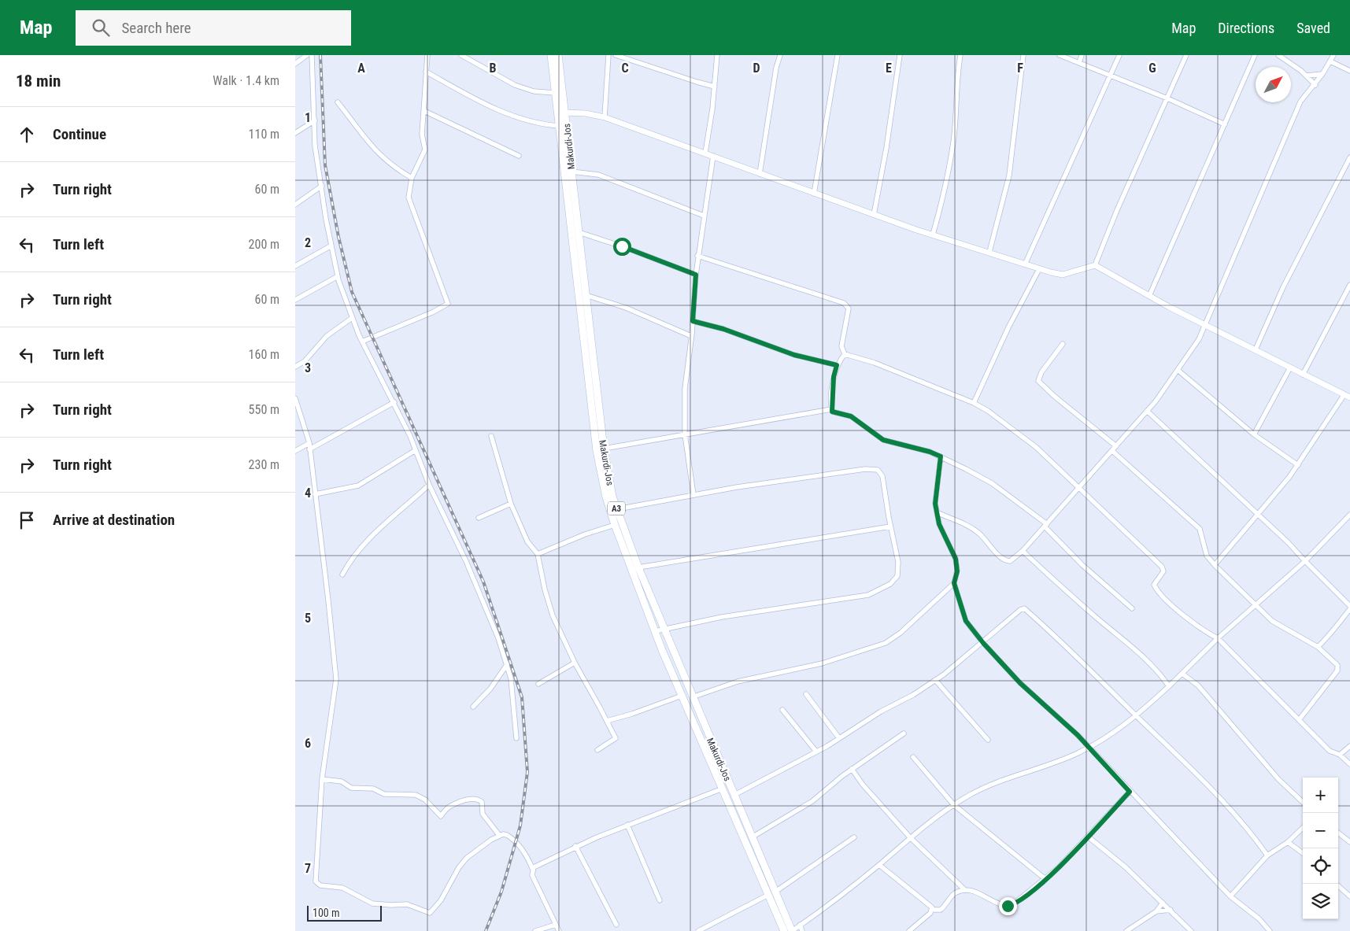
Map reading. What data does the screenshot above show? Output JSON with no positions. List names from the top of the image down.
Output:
{
  "streets": {
    "highway": ["Makurdi-Jos", "A3"]
  },
  "scale_bar": "100 m",
  "north": "top right",
  "page": {
    "header": "Map",
    "search": "Search here",
    "nav": ["Map", "Directions", "Saved"],
    "heading": ["18 min", "Walk · 1.4 km"],
    "list": [
      ["Continue", "110 m"],
      ["Turn right", "60 m"],
      ["Turn left", "200 m"],
      ["Turn right", "60 m"],
      ["Turn left", "160 m"],
      ["Turn right", "550 m"],
      ["Turn right", "230 m"],
      "Arrive at destination"
    ],
    "map_buttons": ["+", "−"],
    "scale": "100 m"
  },
  "grid": {
    "columns": [
      "A",
      "B",
      "C",
      "D",
      "E",
      "F",
      "G"
    ],
    "rows": [
      "1",
      "2",
      "3",
      "4",
      "5",
      "6",
      "7"
    ]
  }
}
